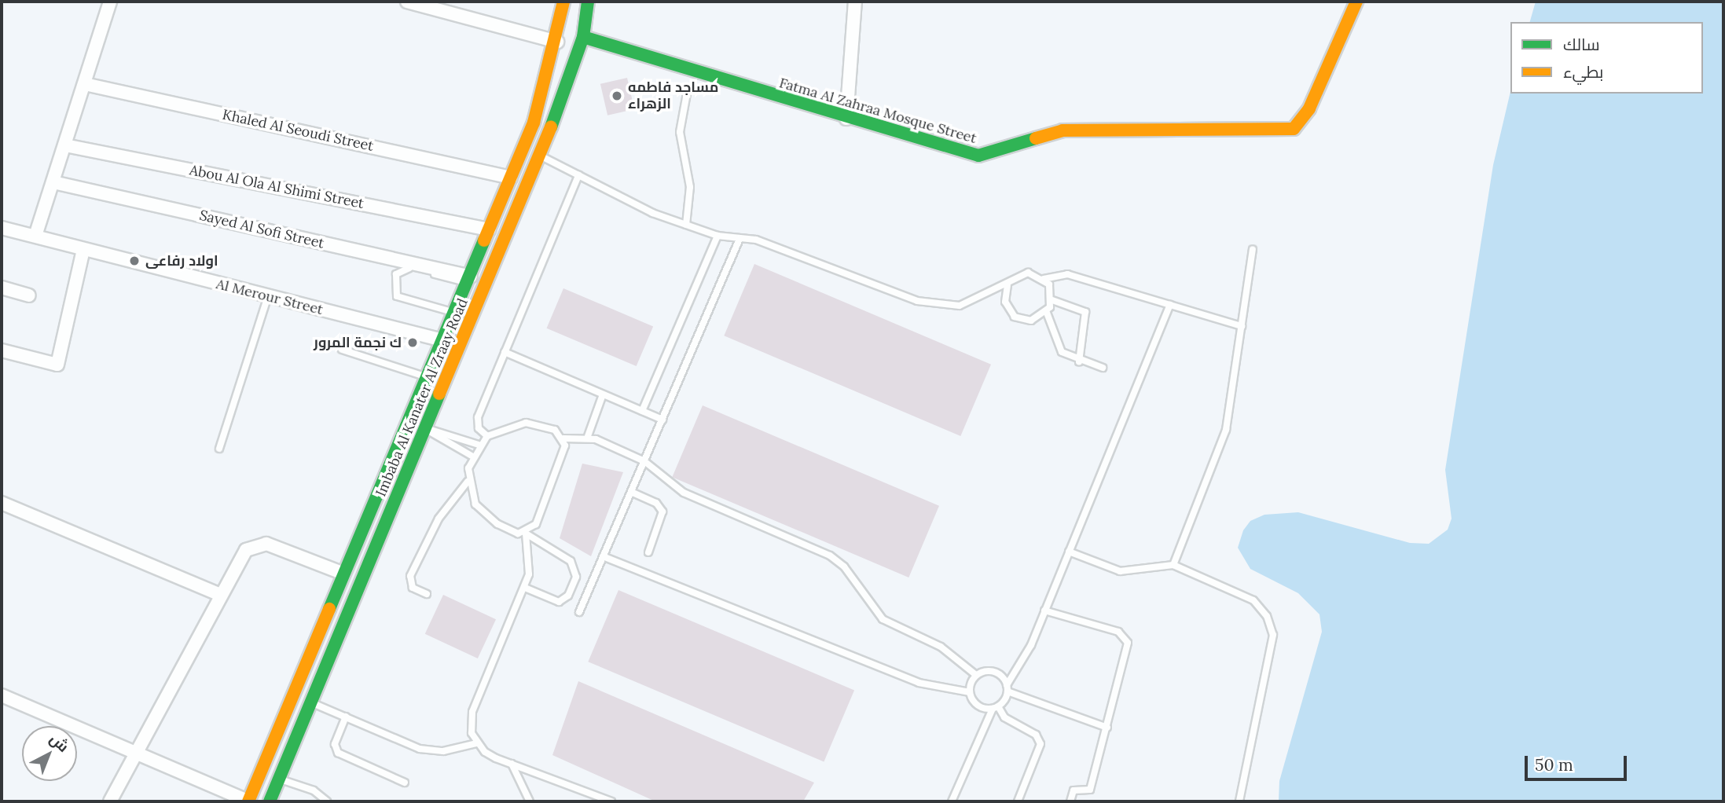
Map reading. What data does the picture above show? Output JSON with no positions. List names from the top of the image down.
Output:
{
  "streets": {
    "main road": ["Fatma Al Zahraa Mosque Street", "Imbaba Al Kanater Al Zraay Road"],
    "street": [
      "Khaled Al Seoudi Street",
      "Abou Al Ola Al Shimi Street",
      "Sayed Al Sofi Street",
      "Al Merour Street"
    ]
  },
  "crossings": [
    ["Fatma Al Zahraa Mosque Street", "Imbaba Al Kanater Al Zraay Road"],
    ["Khaled Al Seoudi Street", "Imbaba Al Kanater Al Zraay Road"],
    ["Abou Al Ola Al Shimi Street", "Imbaba Al Kanater Al Zraay Road"],
    ["Sayed Al Sofi Street", "Imbaba Al Kanater Al Zraay Road"],
    ["Al Merour Street", "Imbaba Al Kanater Al Zraay Road"]
  ],
  "places": ["مساجد فاطمه الزهراء", "اولاد رفاعى", "ك نجمة المرور"],
  "legend": ["سالك", "بطيء"],
  "scale_bar": "50 m",
  "north": "top right"
}
